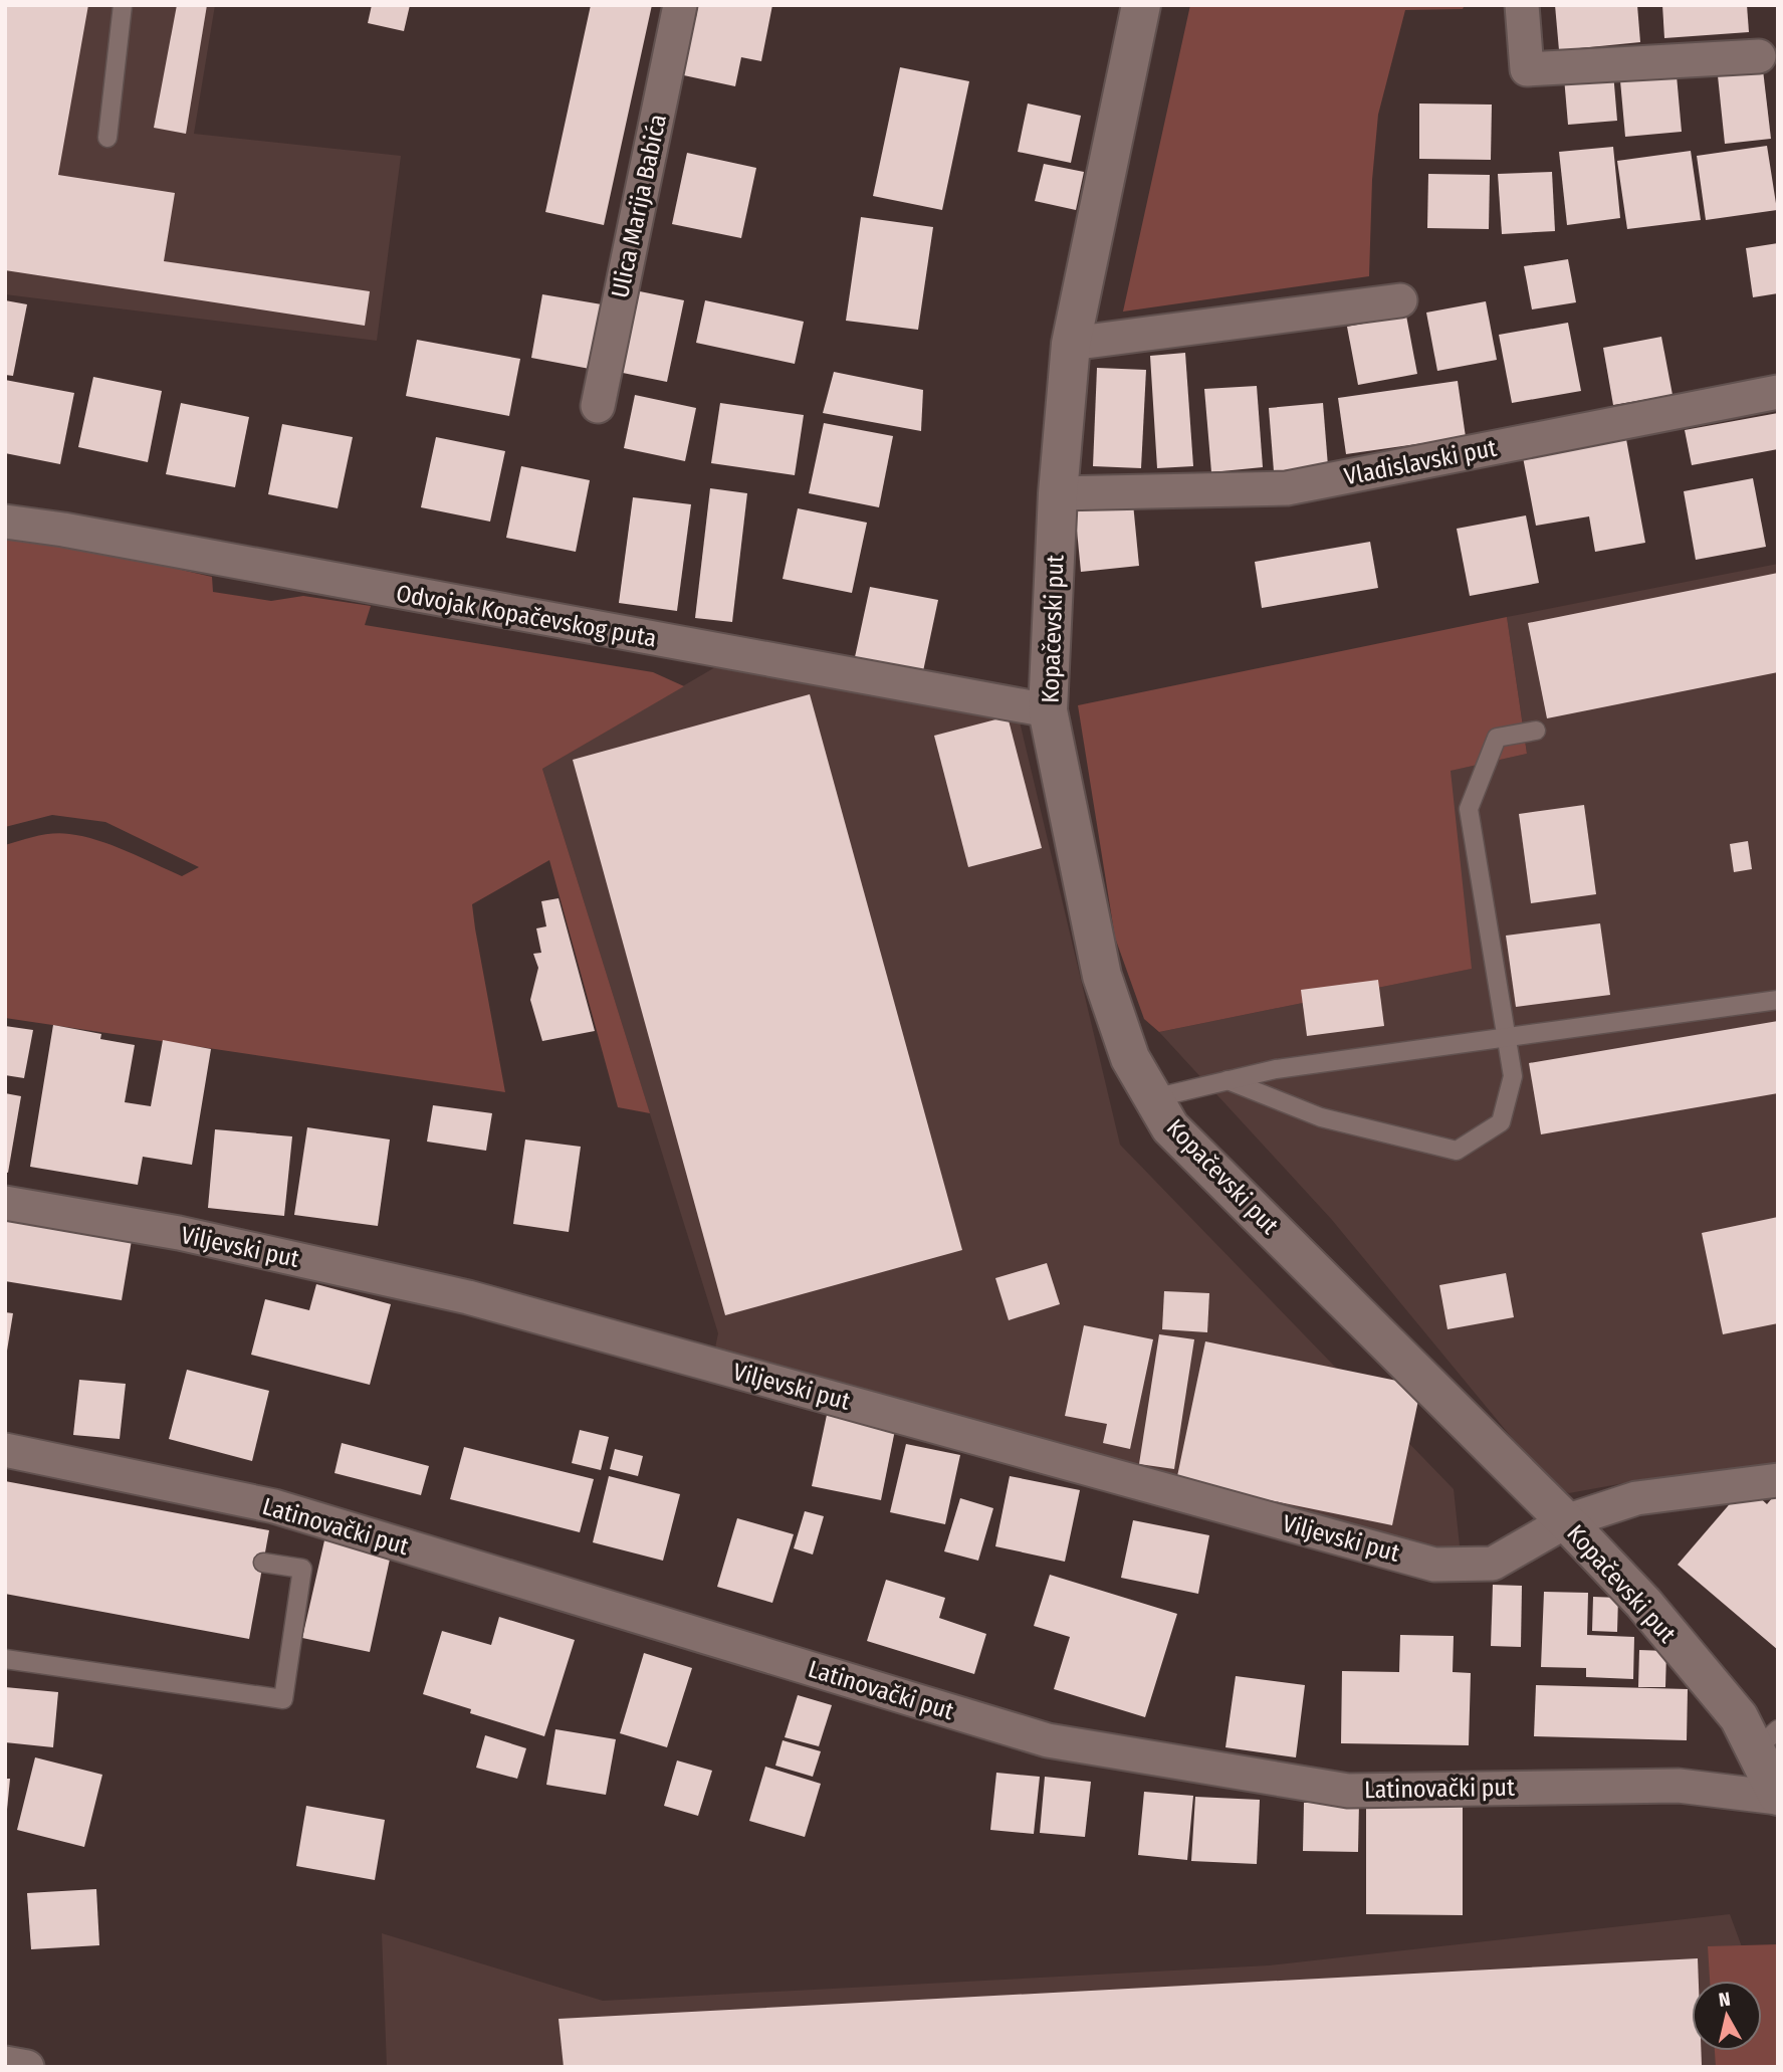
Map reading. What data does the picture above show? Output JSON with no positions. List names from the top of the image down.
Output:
{
  "streets": {
    "street": [
      "Ulica Marija Babića",
      "Vladislavski put",
      "Odvojak Kopačevskog puta",
      "Kopačevski put",
      "Viljevski put",
      "Latinovački put"
    ]
  },
  "crossings": [
    ["Vladislavski put", "Kopačevski put"],
    ["Odvojak Kopačevskog puta", "Kopačevski put"],
    ["Kopačevski put", "Viljevski put"],
    ["Kopačevski put", "Latinovački put"]
  ],
  "north": "top"
}
